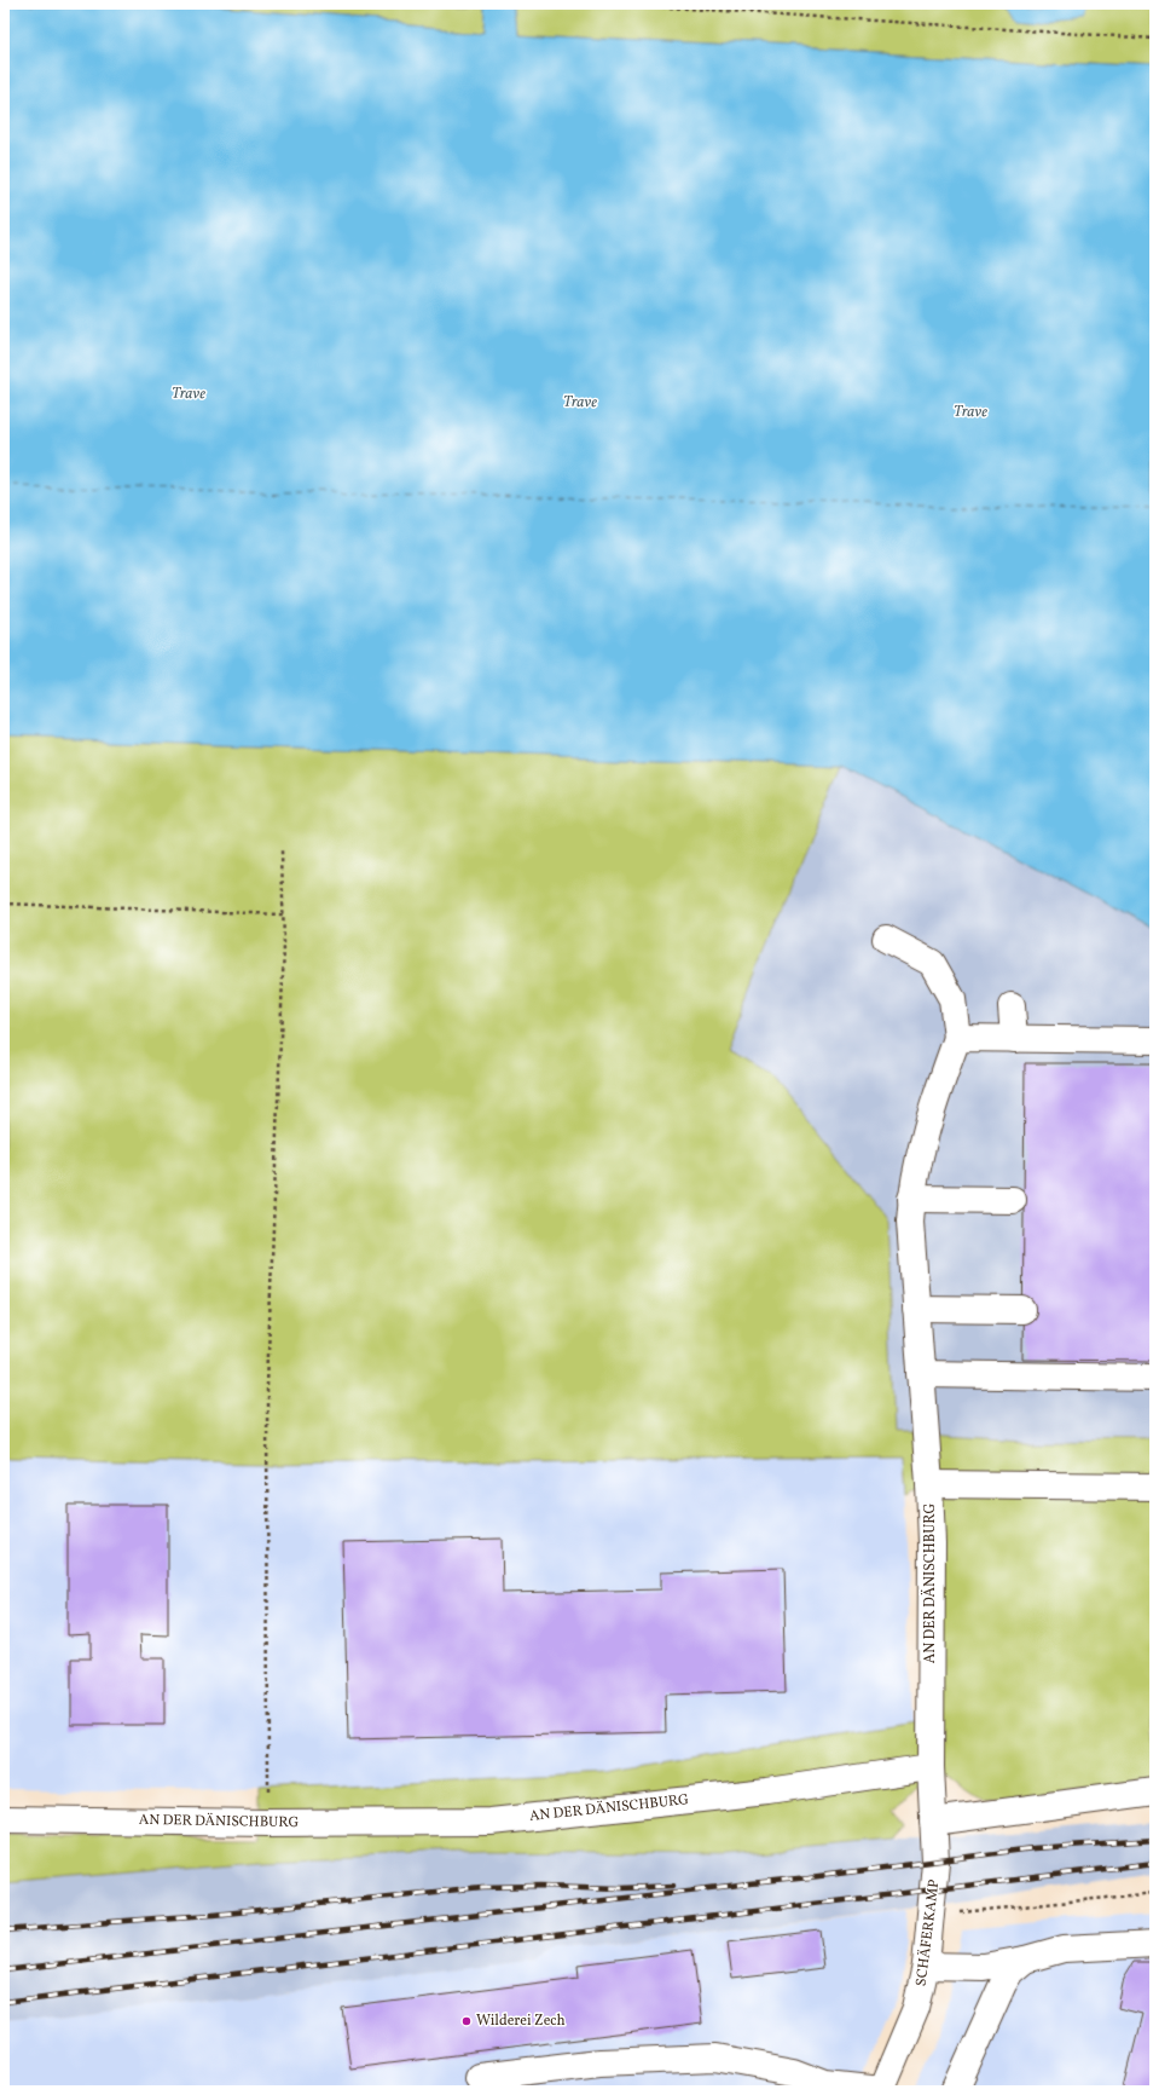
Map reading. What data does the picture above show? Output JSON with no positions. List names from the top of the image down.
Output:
{
  "streets": {
    "street": ["AN DER DÄNISCHBURG", "SCHÄFERKAMP"]
  },
  "crossings": [
    ["AN DER DÄNISCHBURG", "SCHÄFERKAMP"]
  ],
  "water": ["Trave"],
  "places": ["Wilderei Zech"]
}
